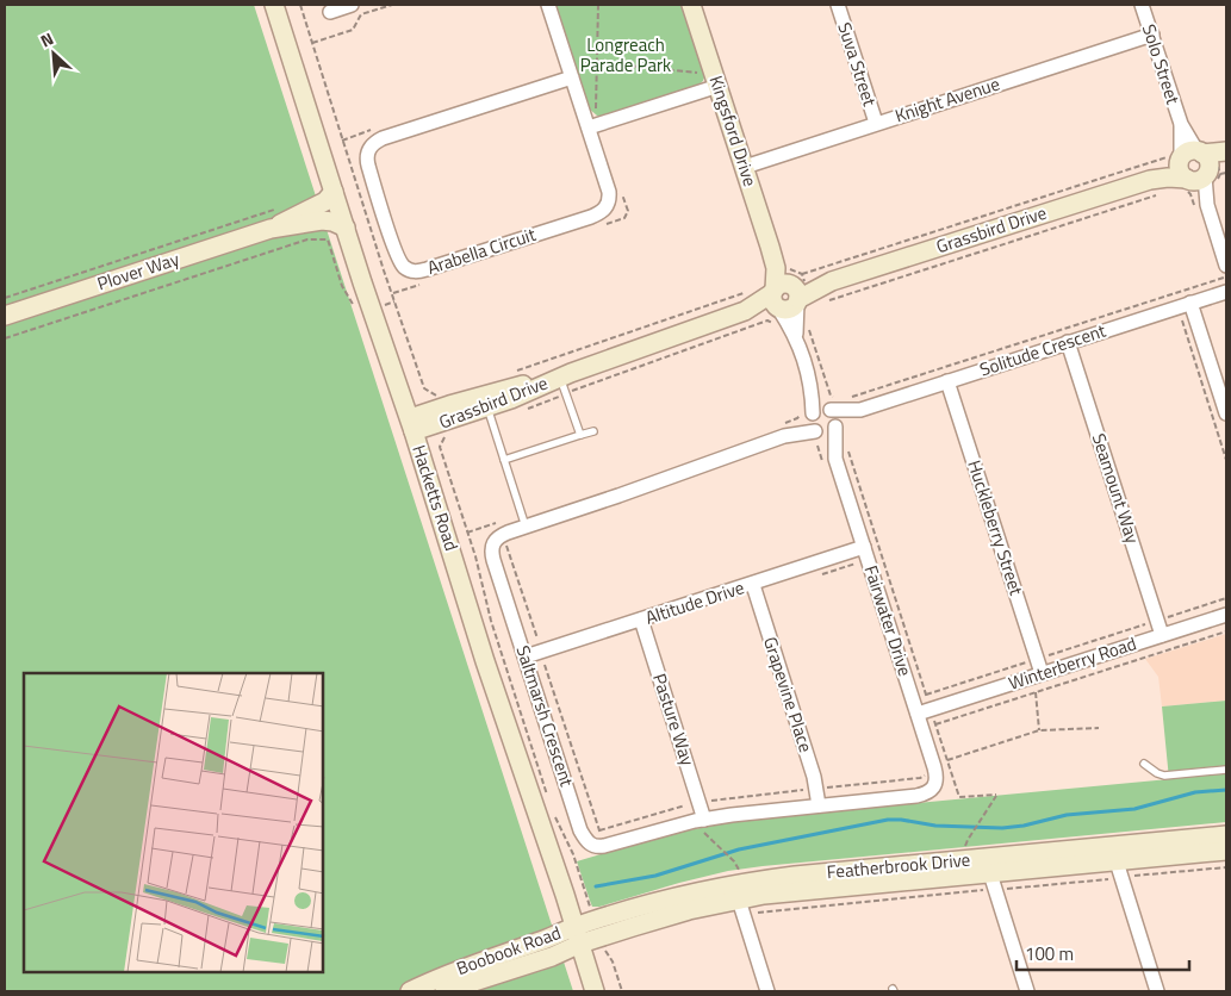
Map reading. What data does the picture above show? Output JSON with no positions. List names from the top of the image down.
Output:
{
  "streets": {
    "street": [
      "Suva Street",
      "Solo Street",
      "Knight Avenue",
      "Kingsford Drive",
      "Grassbird Drive",
      "Arabella Circuit",
      "Plover Way",
      "Solitude Crescent",
      "Seamount Way",
      "Hacketts Road",
      "Huckleberry Street",
      "Altitude Drive",
      "Fairwater Drive",
      "Winterberry Road",
      "Grapevine Place",
      "Saltmarsh Crescent",
      "Pasture Way",
      "Featherbrook Drive",
      "Boobook Road"
    ]
  },
  "crossings": [
    ["Suva Street", "Knight Avenue"],
    ["Solo Street", "Knight Avenue"],
    ["Solo Street", "Grassbird Drive"],
    ["Knight Avenue", "Kingsford Drive"],
    ["Kingsford Drive", "Grassbird Drive"],
    ["Grassbird Drive", "Hacketts Road"],
    ["Plover Way", "Hacketts Road"],
    ["Solitude Crescent", "Seamount Way"],
    ["Solitude Crescent", "Huckleberry Street"],
    ["Solitude Crescent", "Fairwater Drive"],
    ["Seamount Way", "Winterberry Road"],
    ["Hacketts Road", "Featherbrook Drive"],
    ["Hacketts Road", "Boobook Road"],
    ["Huckleberry Street", "Winterberry Road"],
    ["Altitude Drive", "Fairwater Drive"],
    ["Altitude Drive", "Grapevine Place"],
    ["Altitude Drive", "Saltmarsh Crescent"],
    ["Altitude Drive", "Pasture Way"],
    ["Fairwater Drive", "Winterberry Road"],
    ["Featherbrook Drive", "Boobook Road"]
  ],
  "parks": ["Longreach Parade Park"],
  "scale_bar": "100 m",
  "north": "top left"
}
